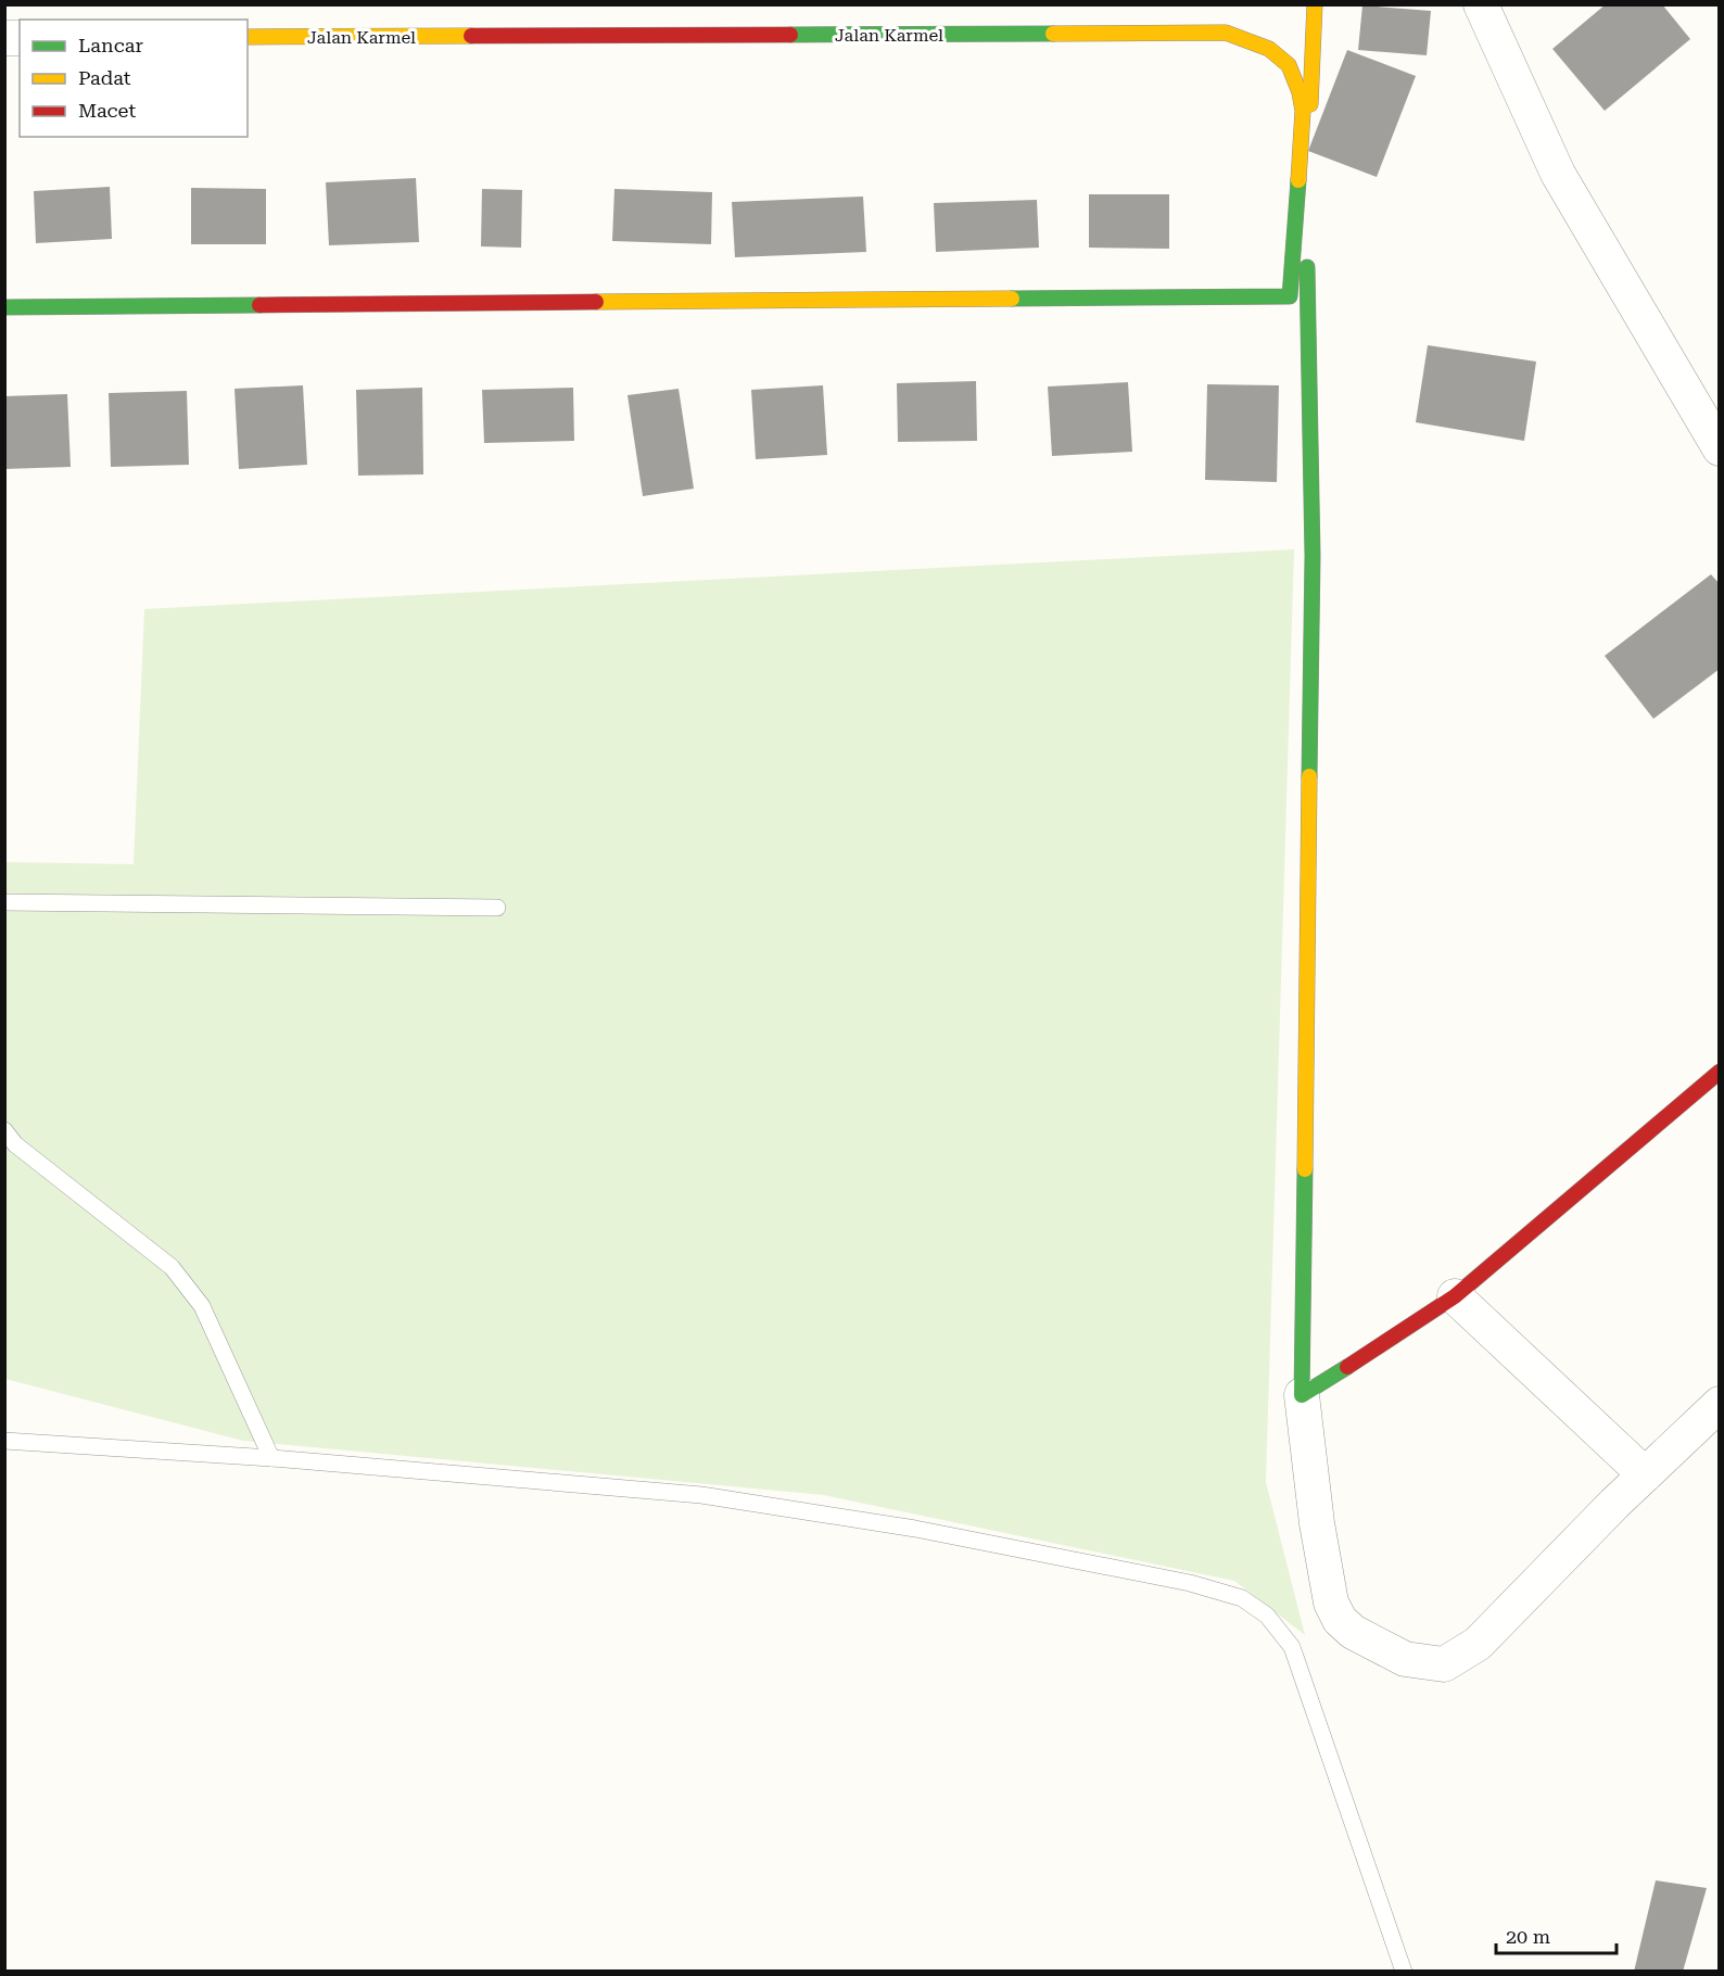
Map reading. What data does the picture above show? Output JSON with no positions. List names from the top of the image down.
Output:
{
  "streets": {
    "street": ["Jalan Karmel"]
  },
  "legend": ["Lancar", "Padat", "Macet"],
  "scale_bar": "20 m"
}
